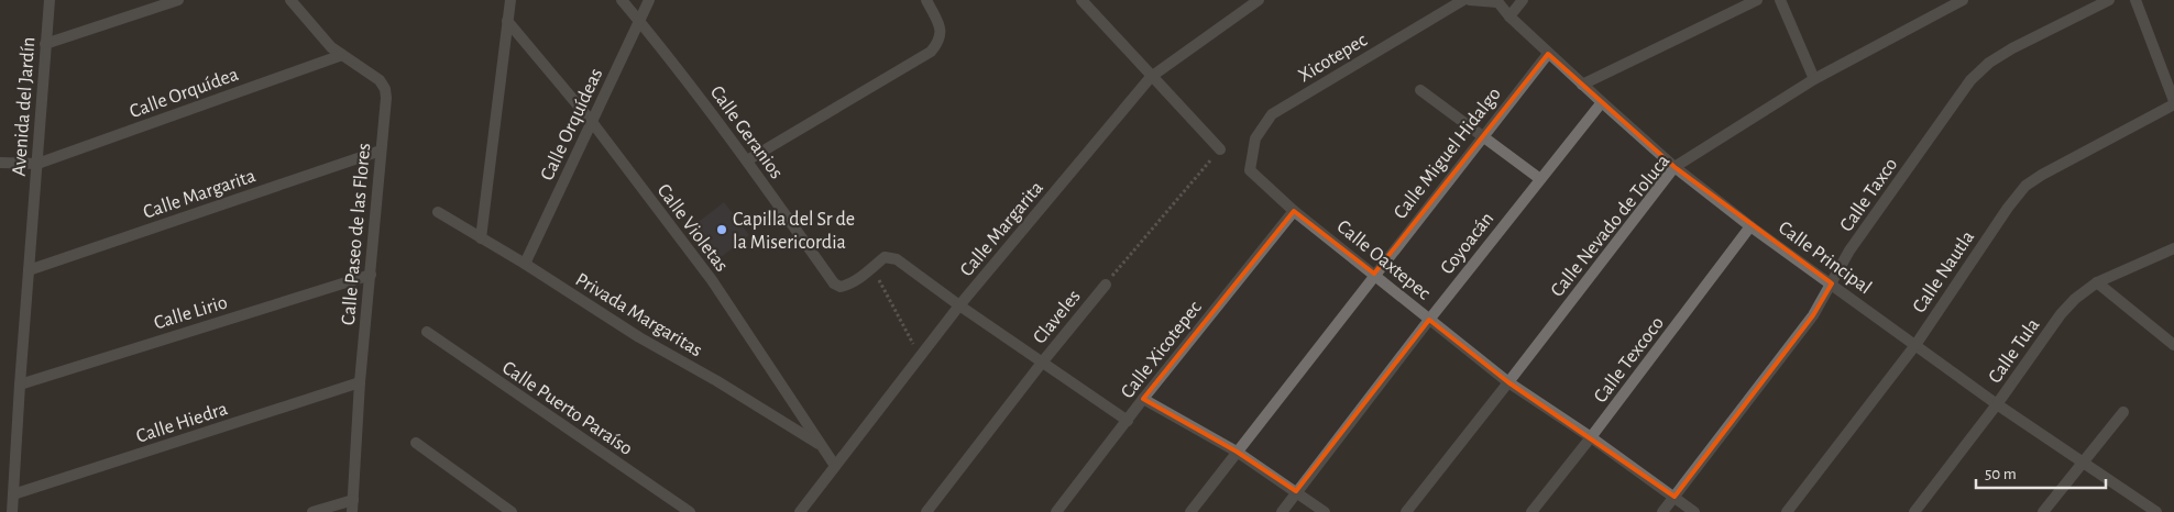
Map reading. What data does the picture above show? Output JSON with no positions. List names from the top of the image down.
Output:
{
  "streets": {
    "street": [
      "Xicotepec",
      "Calle Orquídea",
      "Avenida del Jardín",
      "Calle Orquídeas",
      "Calle Geranios",
      "Calle Miguel Hidalgo",
      "Calle Margarita",
      "Calle Taxco",
      "Calle Nevado de Toluca",
      "Calle Violetas",
      "Calle Paseo de las Flores",
      "Coyoacán",
      "Calle Principal",
      "Calle Oaxtepec",
      "Calle Nautla",
      "Calle Lirio",
      "Privada Margaritas",
      "Claveles",
      "Calle Xicotepec",
      "Calle Tula",
      "Calle Texcoco",
      "Calle Puerto Paraíso",
      "Calle Hiedra"
    ]
  },
  "crossings": [
    ["Xicotepec", "Calle Oaxtepec"],
    ["Calle Orquídea", "Avenida del Jardín"],
    ["Calle Orquídea", "Calle Paseo de las Flores"],
    ["Avenida del Jardín", "Calle Margarita"],
    ["Avenida del Jardín", "Calle Lirio"],
    ["Avenida del Jardín", "Calle Hiedra"],
    ["Calle Orquídeas", "Calle Geranios"],
    ["Calle Orquídeas", "Calle Violetas"],
    ["Calle Orquídeas", "Privada Margaritas"],
    ["Calle Miguel Hidalgo", "Calle Principal"],
    ["Calle Miguel Hidalgo", "Calle Oaxtepec"],
    ["Calle Margarita", "Calle Violetas"],
    ["Calle Margarita", "Calle Paseo de las Flores"],
    ["Calle Taxco", "Calle Principal"],
    ["Calle Taxco", "Calle Oaxtepec"],
    ["Calle Nevado de Toluca", "Calle Principal"],
    ["Calle Nevado de Toluca", "Calle Oaxtepec"],
    ["Calle Violetas", "Privada Margaritas"],
    ["Calle Paseo de las Flores", "Calle Lirio"],
    ["Calle Paseo de las Flores", "Calle Hiedra"],
    ["Coyoacán", "Calle Principal"],
    ["Coyoacán", "Calle Oaxtepec"],
    ["Calle Principal", "Calle Nautla"],
    ["Calle Principal", "Calle Tula"],
    ["Calle Principal", "Calle Texcoco"],
    ["Calle Oaxtepec", "Calle Xicotepec"],
    ["Calle Oaxtepec", "Calle Texcoco"]
  ],
  "places": ["Capilla del Sr de la Misericordia"],
  "scale_bar": "50 m"
}
